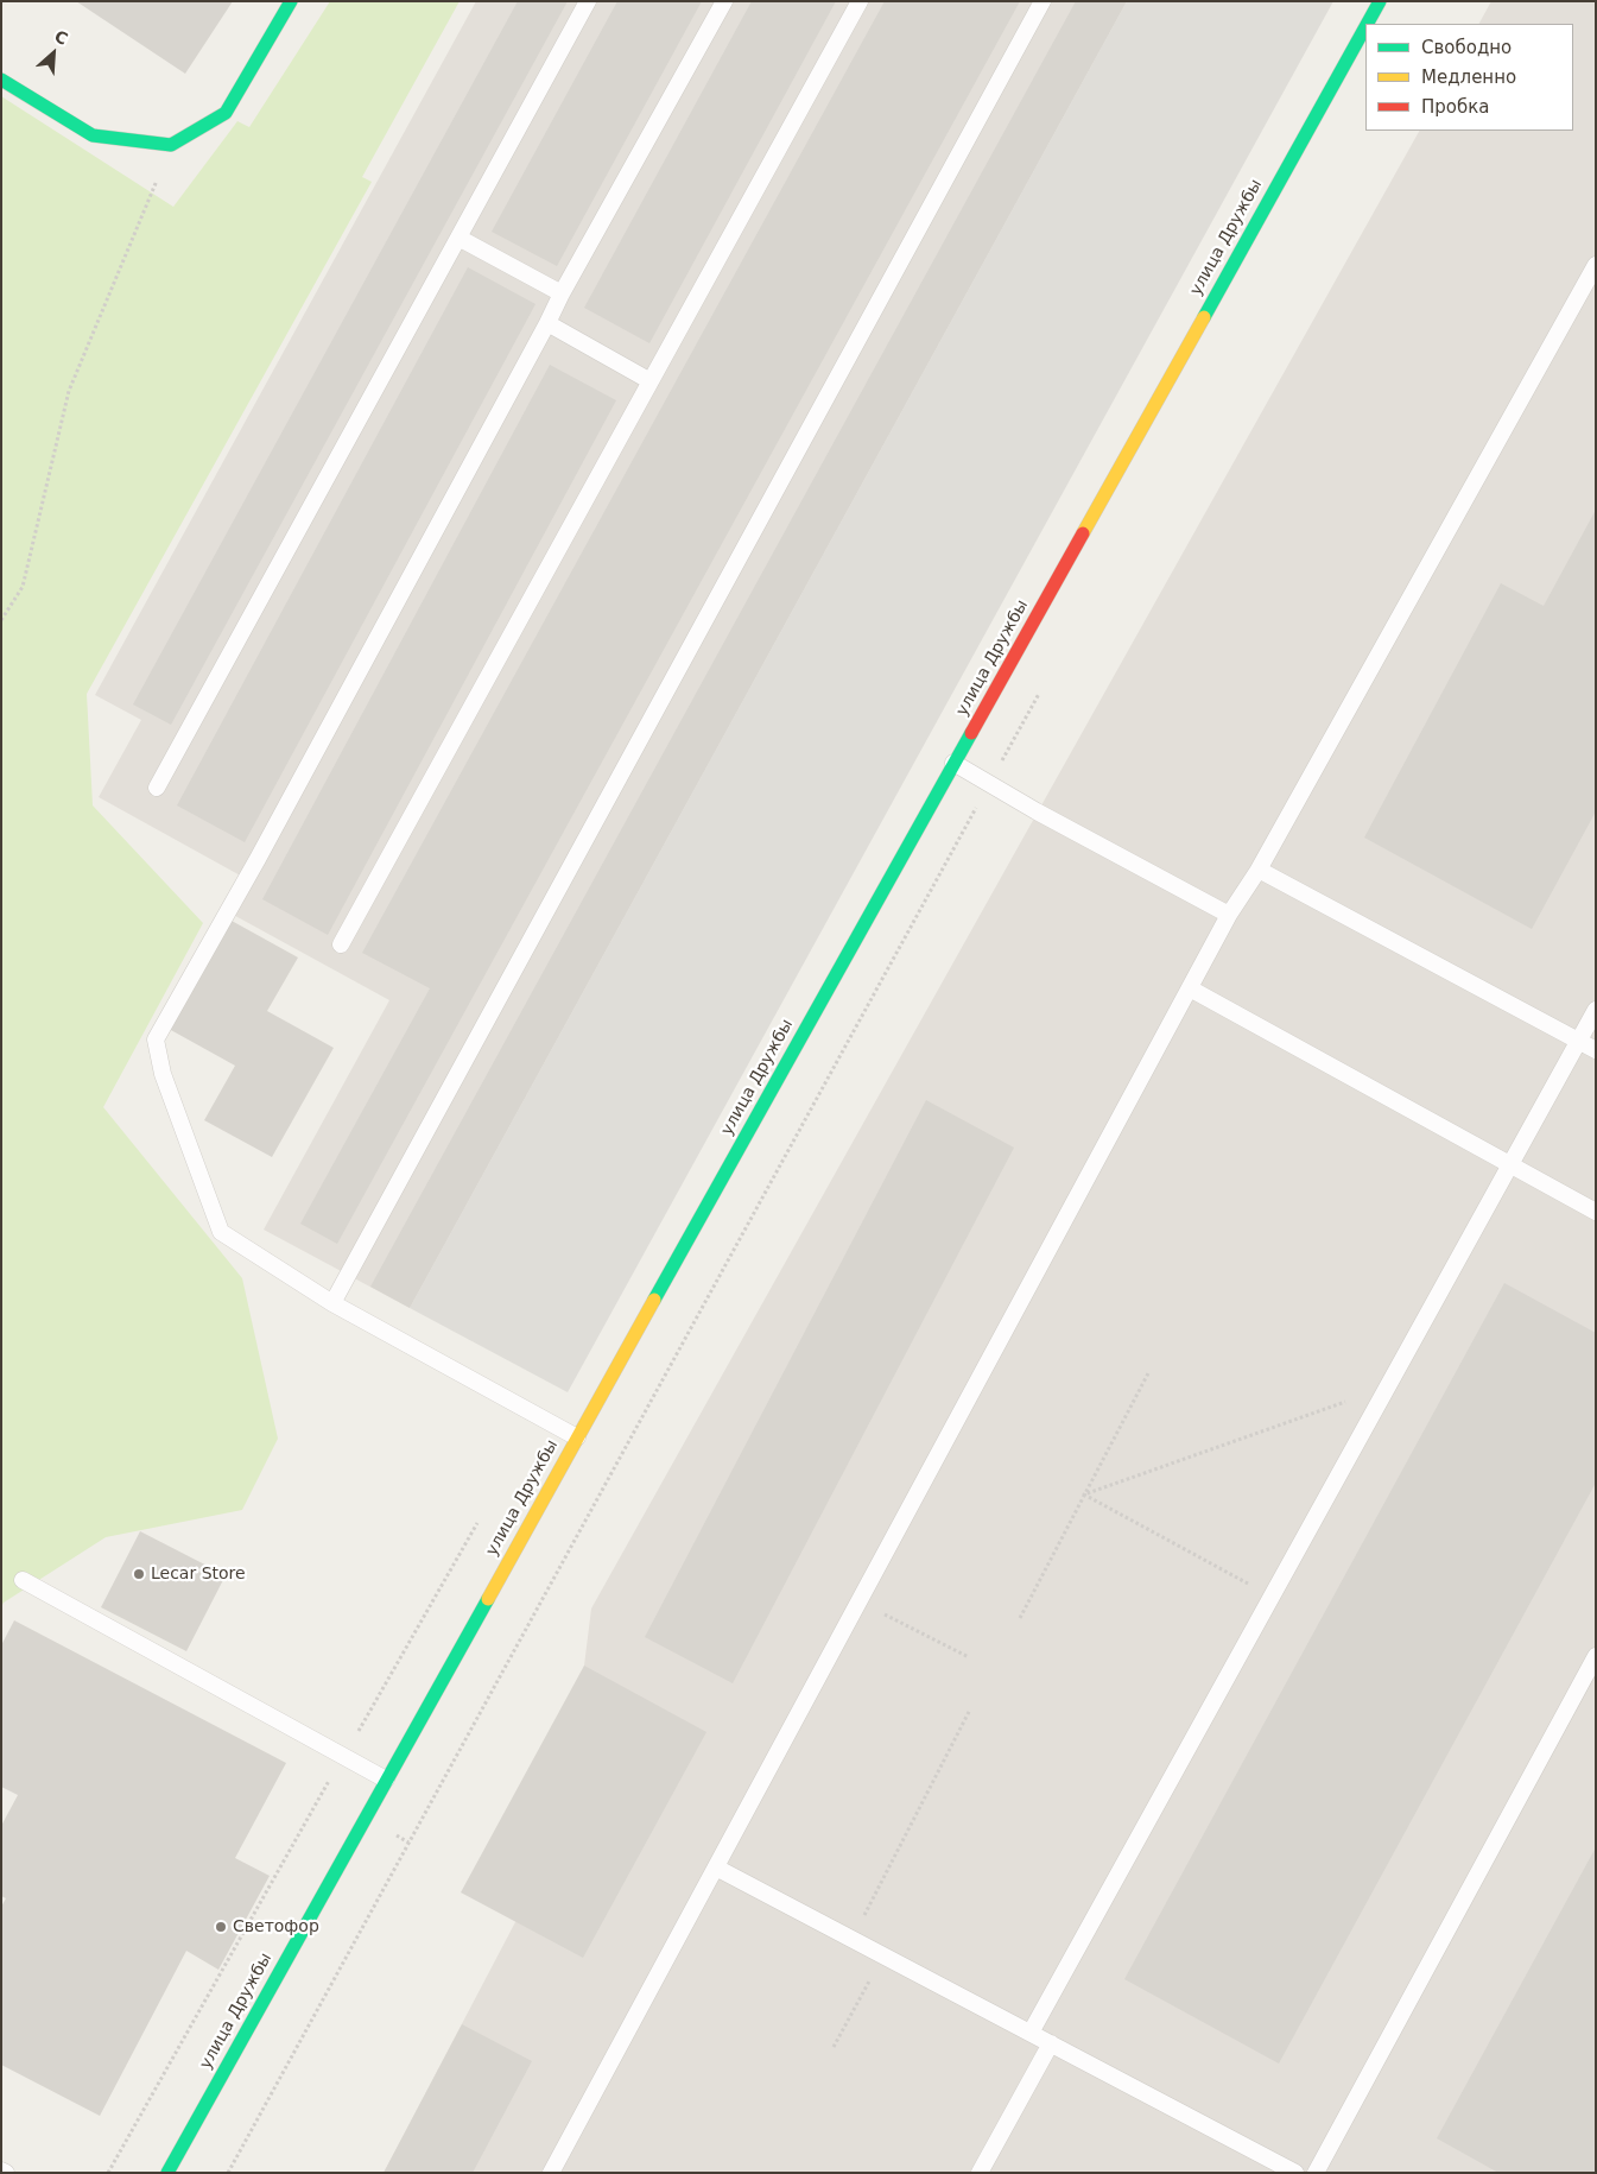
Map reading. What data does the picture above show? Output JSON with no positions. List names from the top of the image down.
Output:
{
  "streets": {
    "street": ["улица Дружбы"]
  },
  "places": ["Lecar Store", "Светофор"],
  "legend": ["Свободно", "Медленно", "Пробка"],
  "north": "top right"
}
